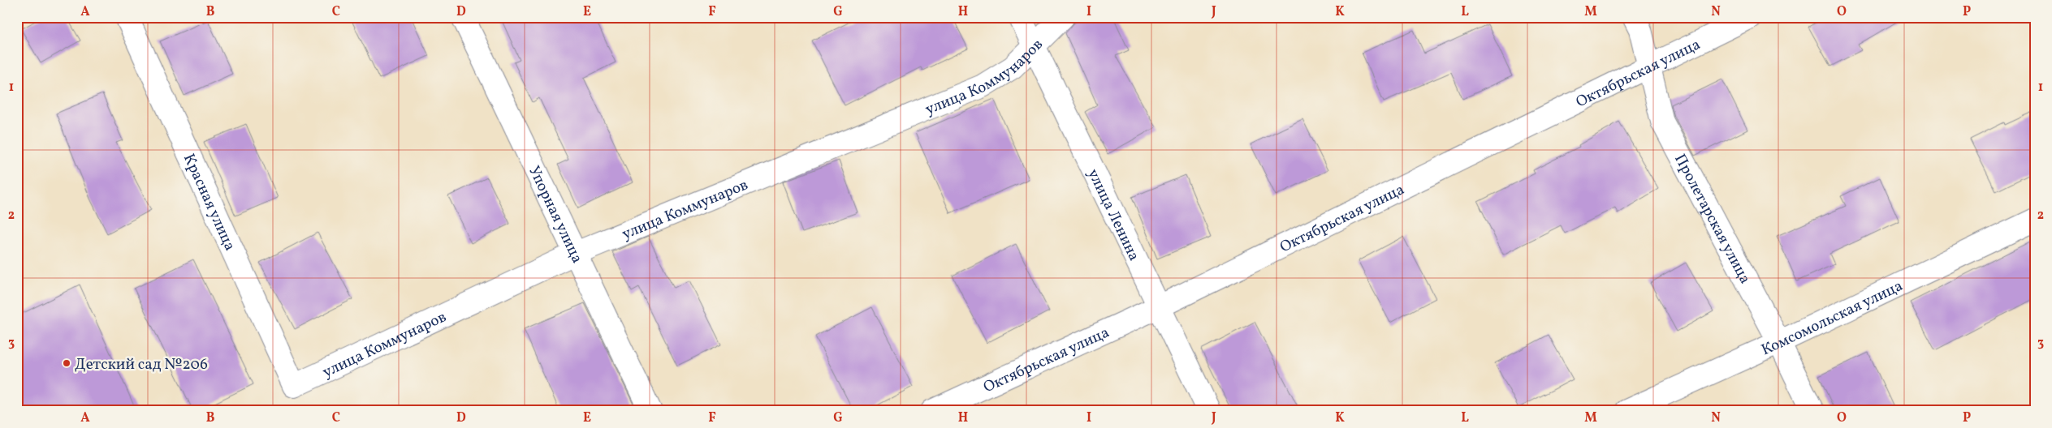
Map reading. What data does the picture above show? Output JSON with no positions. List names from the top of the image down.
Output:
{
  "streets": {
    "street": [
      "Октябрьская улица",
      "улица Коммунаров",
      "Красная улица",
      "Упорная улица",
      "улица Ленина",
      "Пролетарская улица",
      "Комсомольская улица"
    ]
  },
  "crossings": [
    ["Октябрьская улица", "улица Ленина"],
    ["Октябрьская улица", "Пролетарская улица"],
    ["улица Коммунаров", "Красная улица"],
    ["улица Коммунаров", "Упорная улица"],
    ["улица Коммунаров", "улица Ленина"],
    ["Пролетарская улица", "Комсомольская улица"]
  ],
  "places": ["Детский сад №206"],
  "grid": {
    "columns": [
      "A",
      "B",
      "C",
      "D",
      "E",
      "F",
      "G",
      "H",
      "I",
      "J",
      "K",
      "L",
      "M",
      "N",
      "O",
      "P"
    ],
    "rows": ["1", "2", "3"]
  }
}
